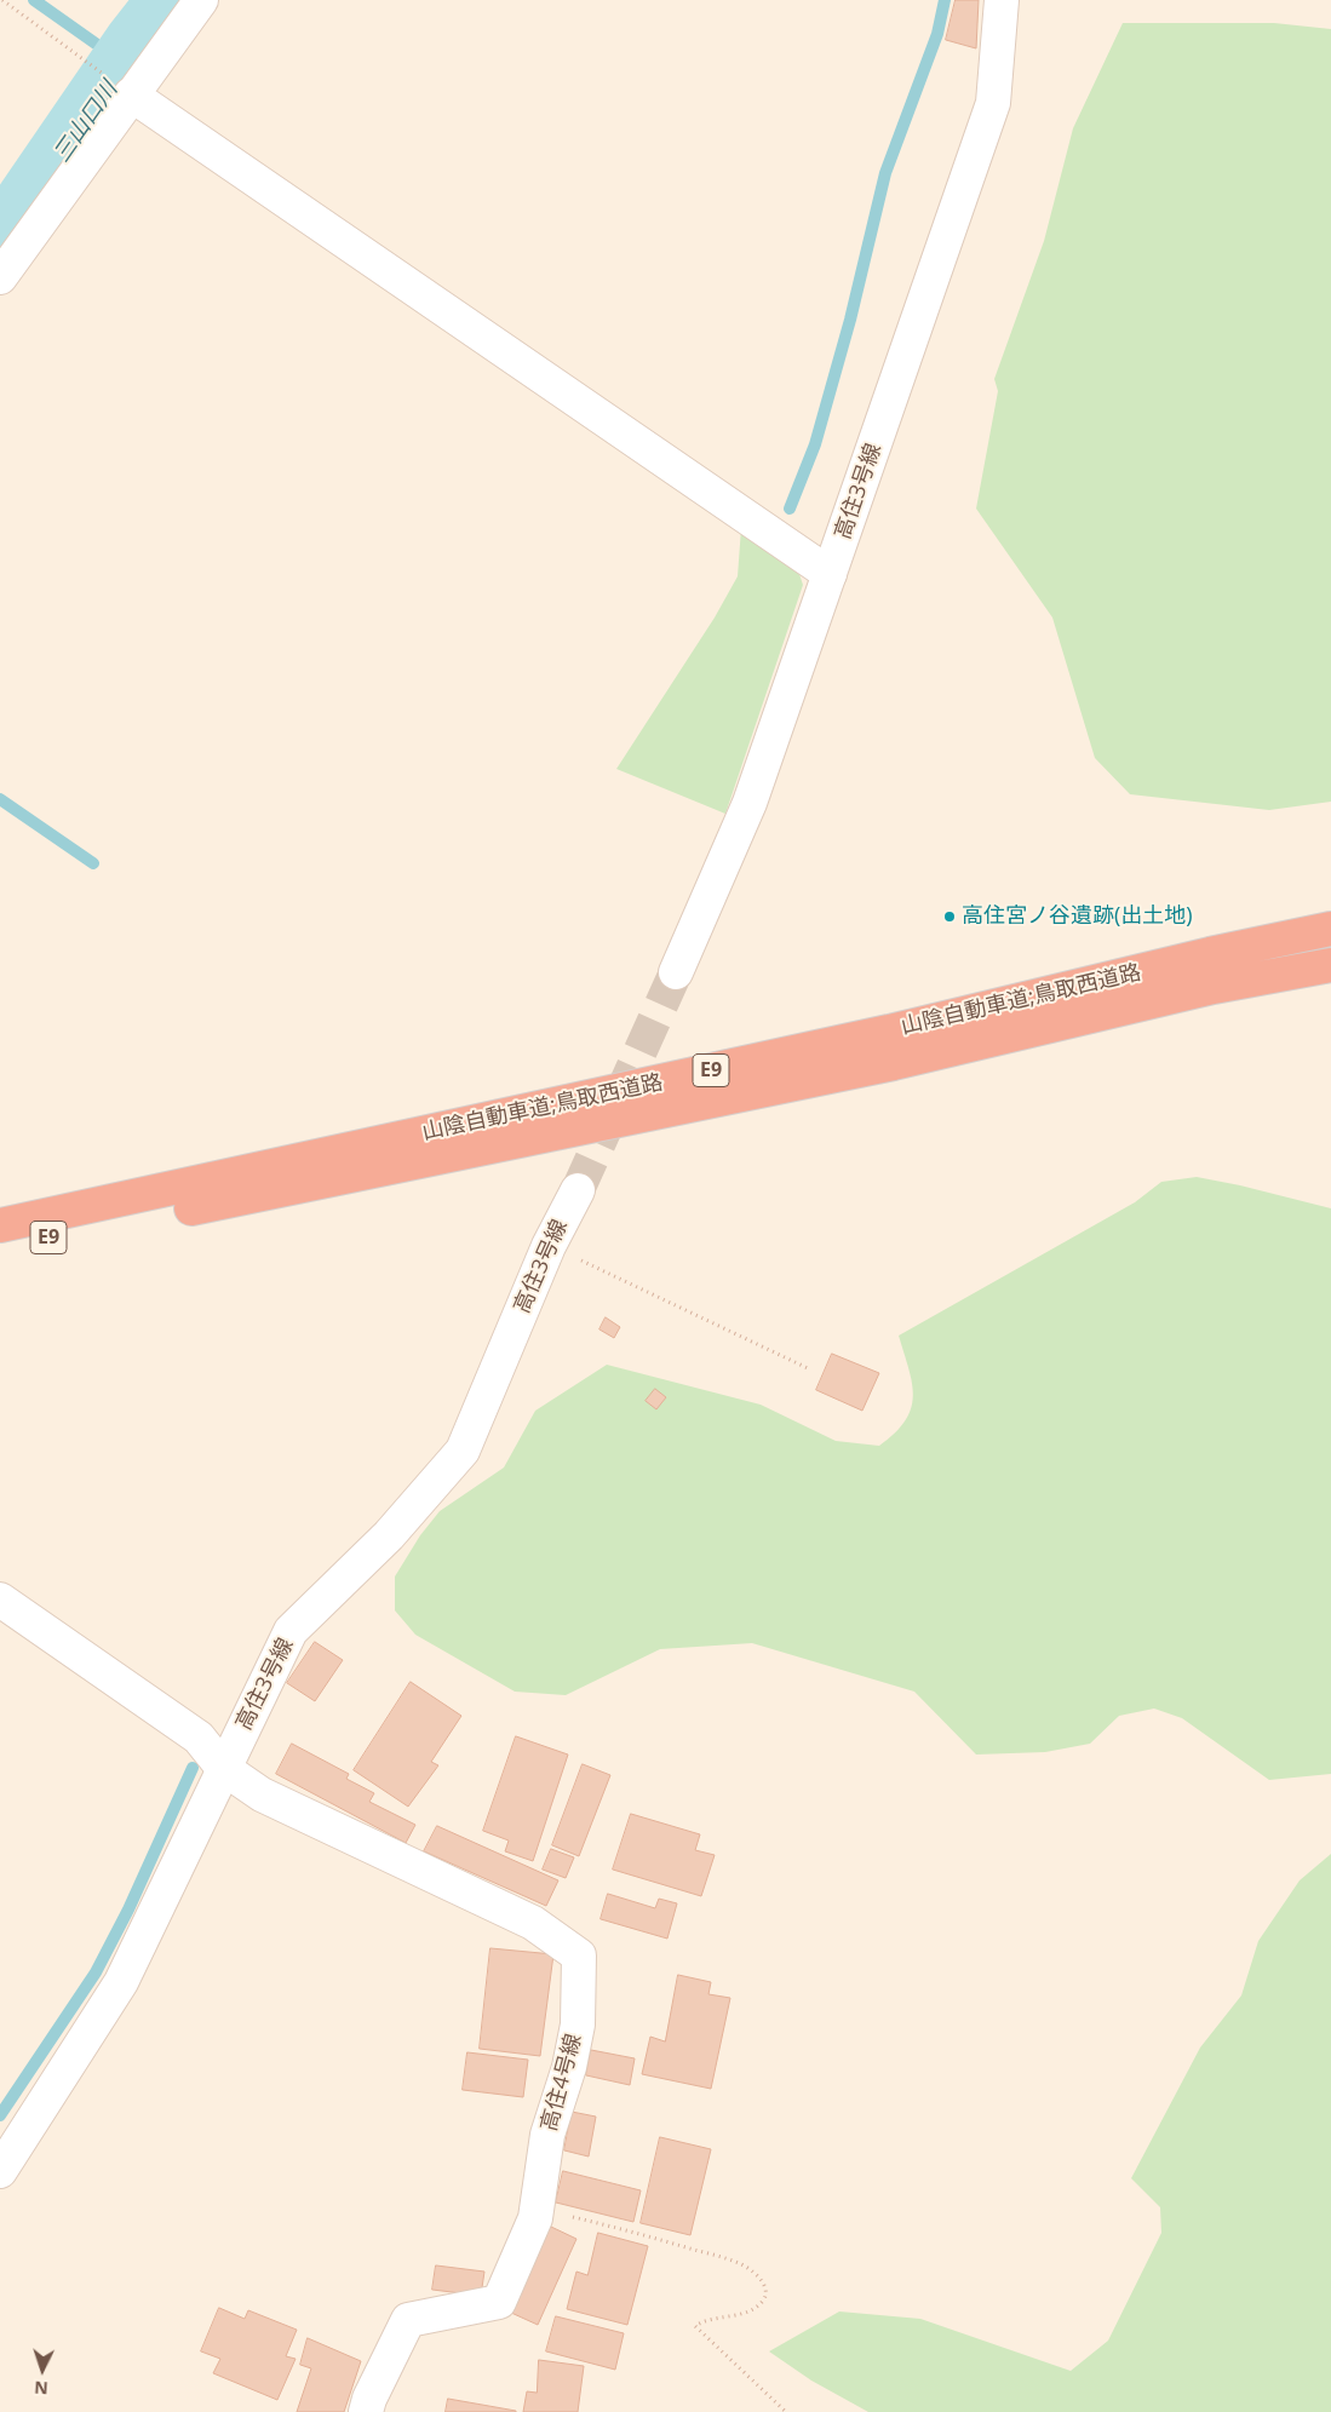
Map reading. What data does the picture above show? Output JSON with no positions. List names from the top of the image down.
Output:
{
  "streets": {
    "highway": ["山陰自動車道;鳥取西道路", "E9"],
    "street": ["高住3号線", "高住4号線"]
  },
  "crossings": [
    ["高住3号線", "高住4号線"]
  ],
  "water": ["三山口川"],
  "places": ["高住宮ノ谷遺跡(出土地)"],
  "north": "bottom"
}
